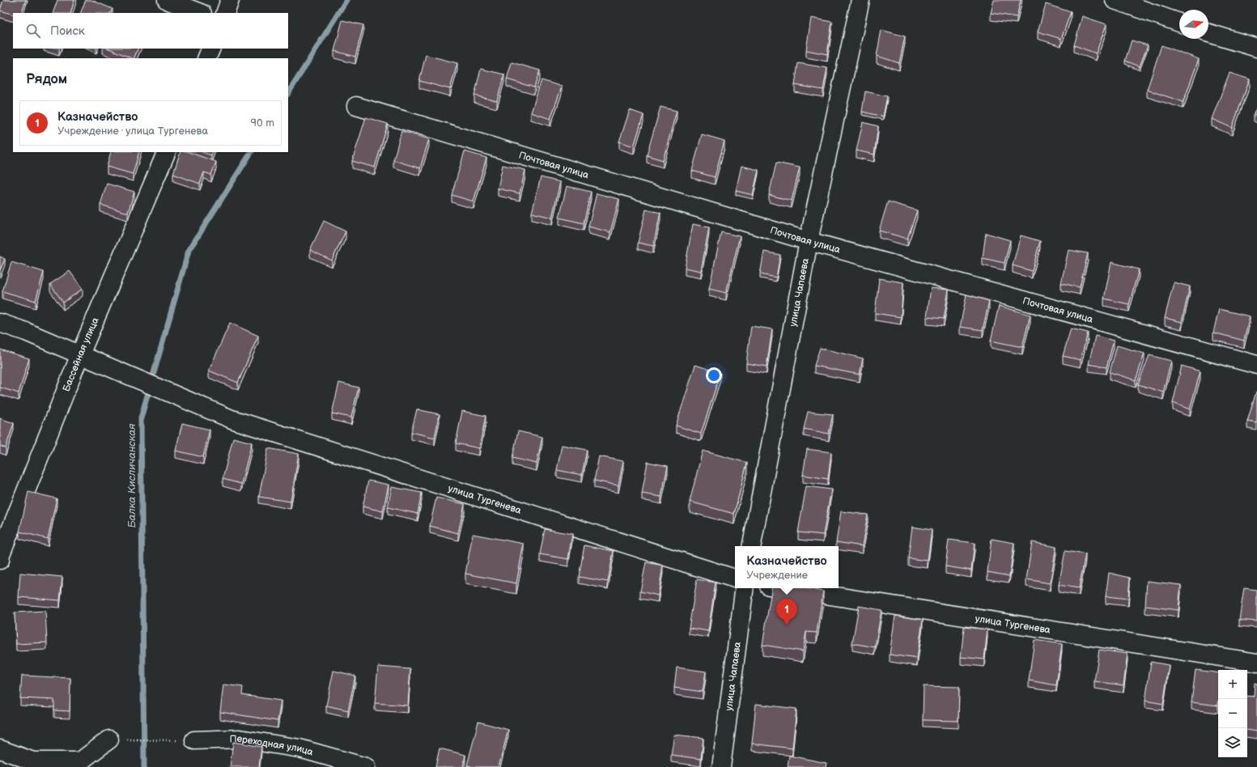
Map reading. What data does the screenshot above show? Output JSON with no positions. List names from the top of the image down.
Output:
{
  "streets": {
    "street": [
      "Почтовая улица",
      "улица Чапаева",
      "Бассейная улица",
      "улица Тургенева",
      "Переходная улица"
    ]
  },
  "crossings": [
    ["Почтовая улица", "улица Чапаева"],
    ["Бассейная улица", "улица Тургенева"]
  ],
  "water": ["Балка Кисличанская"],
  "north": "right",
  "page": {
    "search": "Поиск",
    "heading": "Рядом",
    "list": [
      {
        "mark": "1",
        "name": "Казначейство",
        "note": "Учреждение · улица Тургенева",
        "value": "90 m"
      }
    ],
    "popup": ["Казначейство", "Учреждение"],
    "pins": "1",
    "map_buttons": ["+", "−"]
  }
}
